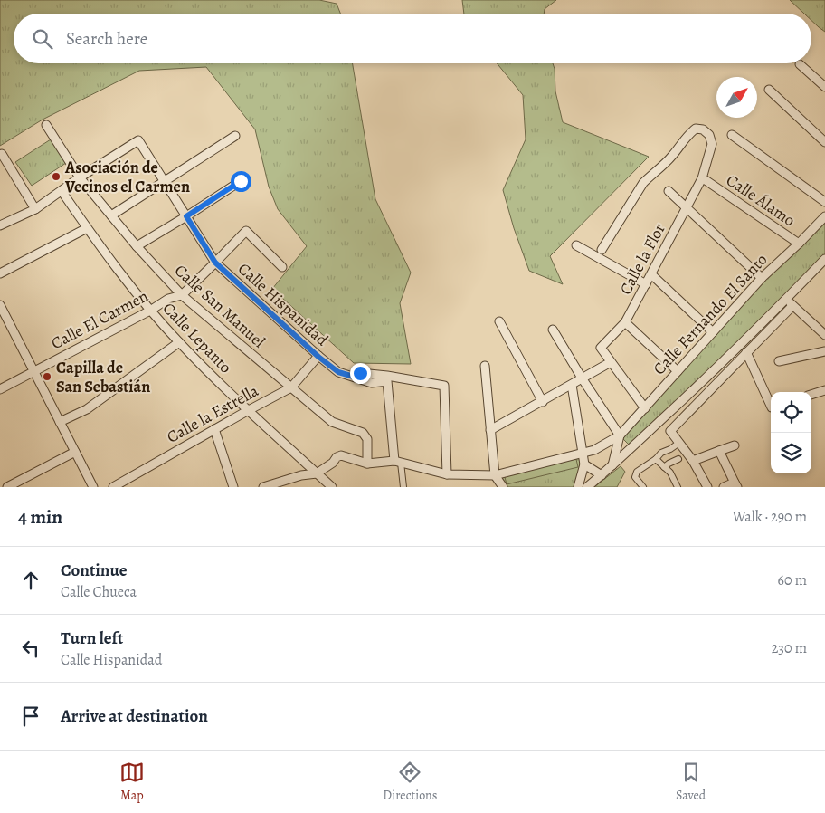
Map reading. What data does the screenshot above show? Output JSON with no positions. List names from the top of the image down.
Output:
{
  "streets": {
    "street": [
      "Calle Álamo",
      "Calle la Flor",
      "Calle Hispanidad",
      "Calle San Manuel",
      "Calle Fernando El Santo",
      "Calle El Carmen",
      "Calle Lepanto",
      "Calle la Estrella"
    ]
  },
  "crossings": [
    ["Calle Álamo", "Calle la Flor"],
    ["Calle Álamo", "Calle Fernando El Santo"],
    ["Calle Hispanidad", "Calle San Manuel"],
    ["Calle Hispanidad", "Calle Fernando El Santo"],
    ["Calle Hispanidad", "Calle El Carmen"],
    ["Calle Hispanidad", "Calle la Estrella"],
    ["Calle San Manuel", "Calle Fernando El Santo"],
    ["Calle San Manuel", "Calle El Carmen"],
    ["Calle San Manuel", "Calle la Estrella"],
    ["Calle Fernando El Santo", "Calle Lepanto"],
    ["Calle El Carmen", "Calle Lepanto"],
    ["Calle Lepanto", "Calle la Estrella"]
  ],
  "places": ["Asociación de Vecinos el Carmen", "Capilla de San Sebastián"],
  "north": "top right",
  "page": {
    "search": "Search here",
    "heading": ["4 min", "Walk · 290 m"],
    "list": [
      ["Continue", "Calle Chueca", "60 m"],
      ["Turn left", "Calle Hispanidad", "230 m"],
      "Arrive at destination"
    ],
    "nav": ["Map", "Directions", "Saved"]
  }
}
